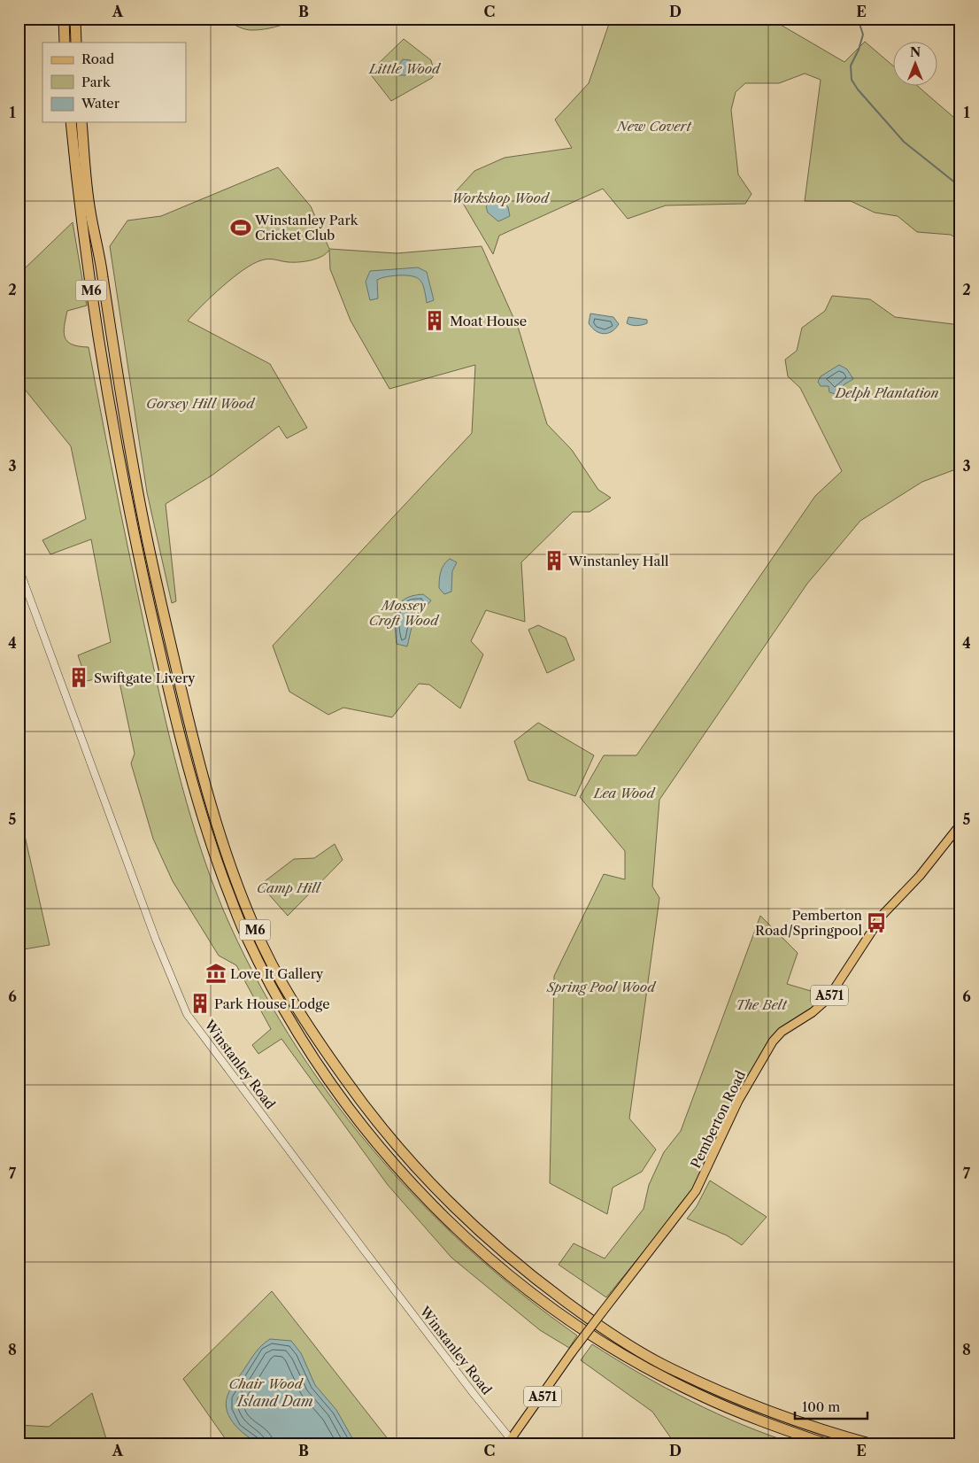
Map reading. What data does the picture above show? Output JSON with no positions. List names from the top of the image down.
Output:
{
  "streets": {
    "highway": ["M6"],
    "main road": ["A571", "Pemberton Road"],
    "street": ["Winstanley Road"]
  },
  "crossings": [
    ["Winstanley Road", "Pemberton Road"]
  ],
  "water": ["Island Dam"],
  "parks": [
    "Little Wood",
    "New Covert",
    "Workshop Wood",
    "Delph Plantation",
    "Gorsey Hill Wood",
    "Mossey Croft Wood",
    "Lea Wood",
    "Camp Hill",
    "Spring Pool Wood",
    "The Belt",
    "Chair Wood"
  ],
  "places": {
    "sports": ["Winstanley Park Cricket Club"],
    "building": [
      "Moat House",
      "Winstanley Hall",
      "Swiftgate Livery",
      "Park House Lodge"
    ],
    "bus stop": ["Pemberton Road/Springpool"],
    "museum": ["Love It Gallery"]
  },
  "legend": ["Road", "Park", "Water"],
  "scale_bar": "100 m",
  "north": "top",
  "grid": {
    "columns": [
      "A",
      "B",
      "C",
      "D",
      "E"
    ],
    "rows": [
      "1",
      "2",
      "3",
      "4",
      "5",
      "6",
      "7",
      "8"
    ]
  }
}
